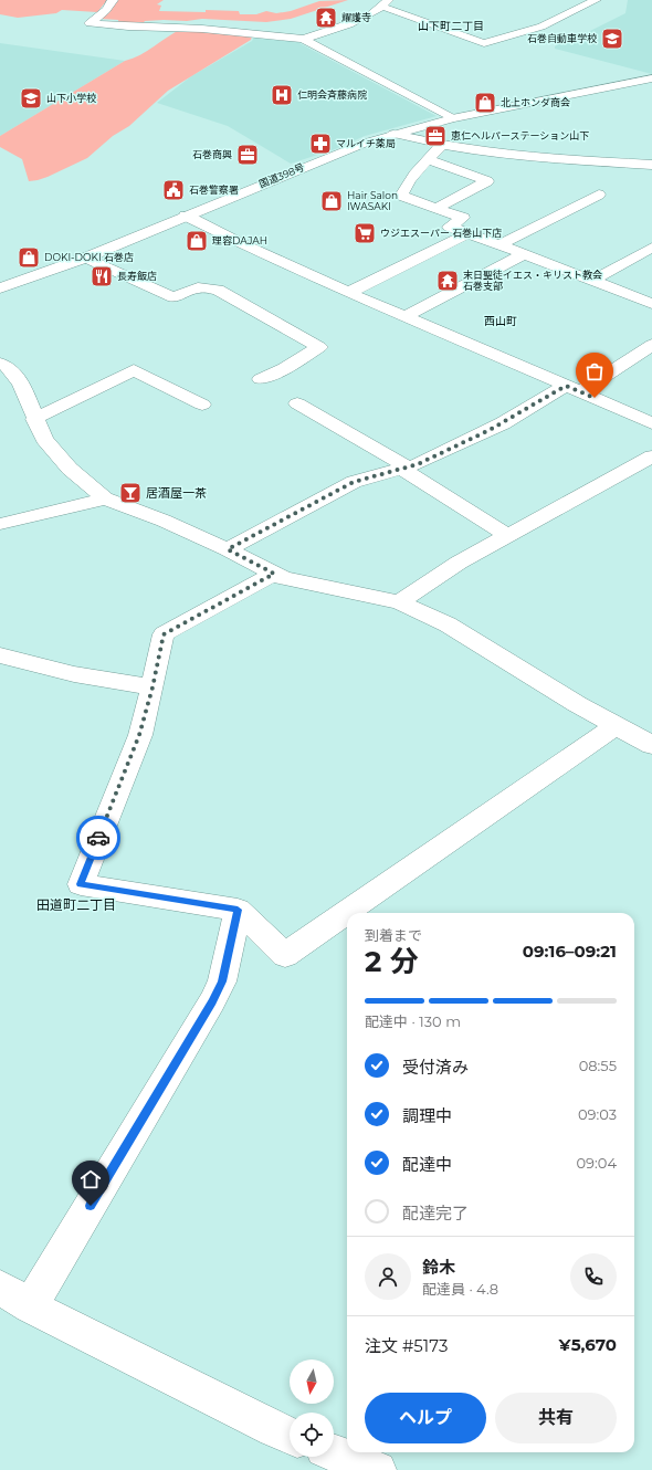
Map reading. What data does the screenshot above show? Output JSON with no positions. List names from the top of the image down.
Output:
{
  "streets": {
    "main road": ["国道398号"]
  },
  "districts": ["山下町二丁目", "西山町", "田道町二丁目"],
  "places": {
    "temple": ["耀護寺", "末日聖徒イエス・キリスト教会 石巻支部"],
    "school or university": ["石巻自動車学校", "山下小学校"],
    "hospital": ["仁明会斉藤病院"],
    "shop": [
      "北上ホンダ商会",
      "Hair Salon IWASAKI",
      "理容DAJAH",
      "DOKI-DOKI 石巻店"
    ],
    "office": ["恵仁ヘルパーステーション山下", "石巻商興"],
    "pharmacy": ["マルイチ薬局"],
    "public building": ["石巻警察署"],
    "supermarket": ["ウジエスーパー 石巻山下店"],
    "restaurant": ["長寿飯店"],
    "bar": ["居酒屋一茶"]
  },
  "north": "bottom",
  "page": {
    "heading": ["2 分", "到着まで", "09:16–09:21"],
    "panel": [
      "鈴木",
      "配達員 · 4.8",
      "注文 #5173",
      "¥5,670"
    ],
    "bar": "配達中 · 130 m",
    "list": [
      ["受付済み", "08:55"],
      ["調理中", "09:03"],
      ["配達中", "09:04"],
      "配達完了"
    ],
    "buttons": ["ヘルプ", "共有"]
  }
}
